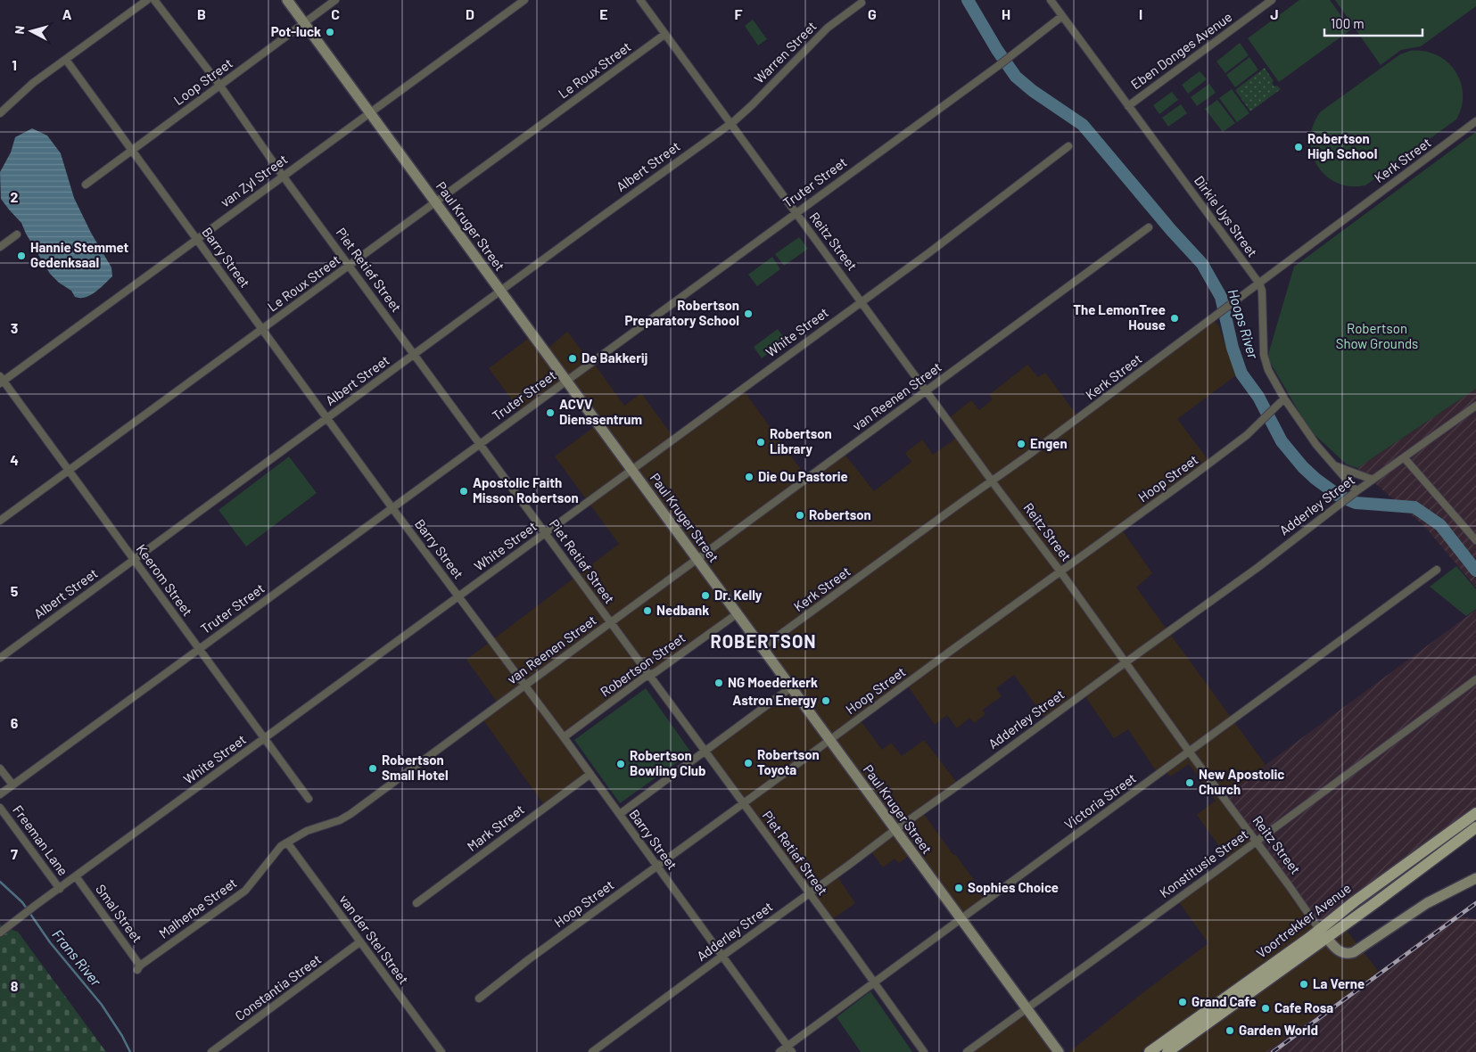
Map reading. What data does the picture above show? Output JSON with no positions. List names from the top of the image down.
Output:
{
  "streets": {
    "main road": ["Voortrekker Avenue"],
    "street": [
      "Eben Donges Avenue",
      "Warren Street",
      "Le Roux Street",
      "Loop Street",
      "Kerk Street",
      "Albert Street",
      "van Zyl Street",
      "Truter Street",
      "Dirkie Uys Street",
      "Paul Kruger Street",
      "Reitz Street",
      "Barry Street",
      "Piet Retief Street",
      "White Street",
      "van Reenen Street",
      "Hoop Street",
      "Adderley Street",
      "Keerom Street",
      "Robertson Street",
      "Victoria Street",
      "Mark Street",
      "Freeman Lane",
      "Konstitusie Street",
      "Malherbe Street",
      "Smal Street",
      "van der Stel Street",
      "Constantia Street"
    ]
  },
  "crossings": [
    ["Eben Donges Avenue", "Dirkie Uys Street"],
    ["Warren Street", "Albert Street"],
    ["Warren Street", "Reitz Street"],
    ["Le Roux Street", "Paul Kruger Street"],
    ["Le Roux Street", "Reitz Street"],
    ["Le Roux Street", "Barry Street"],
    ["Le Roux Street", "Piet Retief Street"],
    ["Le Roux Street", "Keerom Street"],
    ["Loop Street", "Paul Kruger Street"],
    ["Loop Street", "Barry Street"],
    ["Loop Street", "Piet Retief Street"],
    ["Kerk Street", "Dirkie Uys Street"],
    ["Kerk Street", "Paul Kruger Street"],
    ["Kerk Street", "Reitz Street"],
    ["Albert Street", "Paul Kruger Street"],
    ["Albert Street", "Reitz Street"],
    ["Albert Street", "Barry Street"],
    ["Albert Street", "Piet Retief Street"],
    ["Albert Street", "Keerom Street"],
    ["van Zyl Street", "Paul Kruger Street"],
    ["van Zyl Street", "Barry Street"],
    ["van Zyl Street", "Piet Retief Street"],
    ["van Zyl Street", "Keerom Street"],
    ["Truter Street", "Dirkie Uys Street"],
    ["Truter Street", "Paul Kruger Street"],
    ["Truter Street", "Reitz Street"],
    ["Truter Street", "Barry Street"],
    ["Truter Street", "Piet Retief Street"],
    ["Truter Street", "Keerom Street"],
    ["Dirkie Uys Street", "Hoop Street"],
    ["Dirkie Uys Street", "Adderley Street"],
    ["Paul Kruger Street", "White Street"],
    ["Paul Kruger Street", "van Reenen Street"],
    ["Paul Kruger Street", "Hoop Street"],
    ["Paul Kruger Street", "Adderley Street"],
    ["Paul Kruger Street", "Robertson Street"],
    ["Paul Kruger Street", "Victoria Street"],
    ["Paul Kruger Street", "Konstitusie Street"],
    ["Reitz Street", "White Street"],
    ["Reitz Street", "van Reenen Street"],
    ["Reitz Street", "Hoop Street"],
    ["Reitz Street", "Adderley Street"],
    ["Reitz Street", "Victoria Street"],
    ["Reitz Street", "Konstitusie Street"],
    ["Reitz Street", "Voortrekker Avenue"],
    ["Barry Street", "White Street"],
    ["Barry Street", "van Reenen Street"],
    ["Barry Street", "Hoop Street"],
    ["Barry Street", "Adderley Street"],
    ["Barry Street", "Robertson Street"],
    ["Barry Street", "Victoria Street"],
    ["Barry Street", "Mark Street"],
    ["Piet Retief Street", "White Street"],
    ["Piet Retief Street", "van Reenen Street"],
    ["Piet Retief Street", "Hoop Street"],
    ["Piet Retief Street", "Adderley Street"],
    ["Piet Retief Street", "Robertson Street"],
    ["Piet Retief Street", "Victoria Street"],
    ["White Street", "Keerom Street"],
    ["White Street", "Freeman Lane"],
    ["White Street", "Smal Street"],
    ["van Reenen Street", "Malherbe Street"],
    ["van Reenen Street", "van der Stel Street"],
    ["Malherbe Street", "Smal Street"],
    ["Malherbe Street", "van der Stel Street"],
    ["van der Stel Street", "Constantia Street"]
  ],
  "districts": ["ROBERTSON"],
  "water": ["Hoops River", "Frans River"],
  "parks": ["Robertson Show Grounds"],
  "places": [
    "Pot-luck",
    "Robertson High School",
    "Hannie Stemmet Gedenksaal",
    "Robertson Preparatory School",
    "The LemonTree House",
    "De Bakkerij",
    "ACVV Dienssentrum",
    "Robertson Library",
    "Engen",
    "Die Ou Pastorie",
    "Apostolic Faith Misson Robertson",
    "Robertson",
    "Dr. Kelly",
    "Nedbank",
    "NG Moederkerk",
    "Astron Energy",
    "Robertson Toyota",
    "Robertson Bowling Club",
    "Robertson Small Hotel",
    "New Apostolic Church",
    "Sophies Choice",
    "La Verne",
    "Grand Cafe",
    "Cafe Rosa",
    "Garden World"
  ],
  "scale_bar": "100 m",
  "north": "left",
  "grid": {
    "columns": [
      "A",
      "B",
      "C",
      "D",
      "E",
      "F",
      "G",
      "H",
      "I",
      "J"
    ],
    "rows": [
      "1",
      "2",
      "3",
      "4",
      "5",
      "6",
      "7",
      "8"
    ]
  }
}
